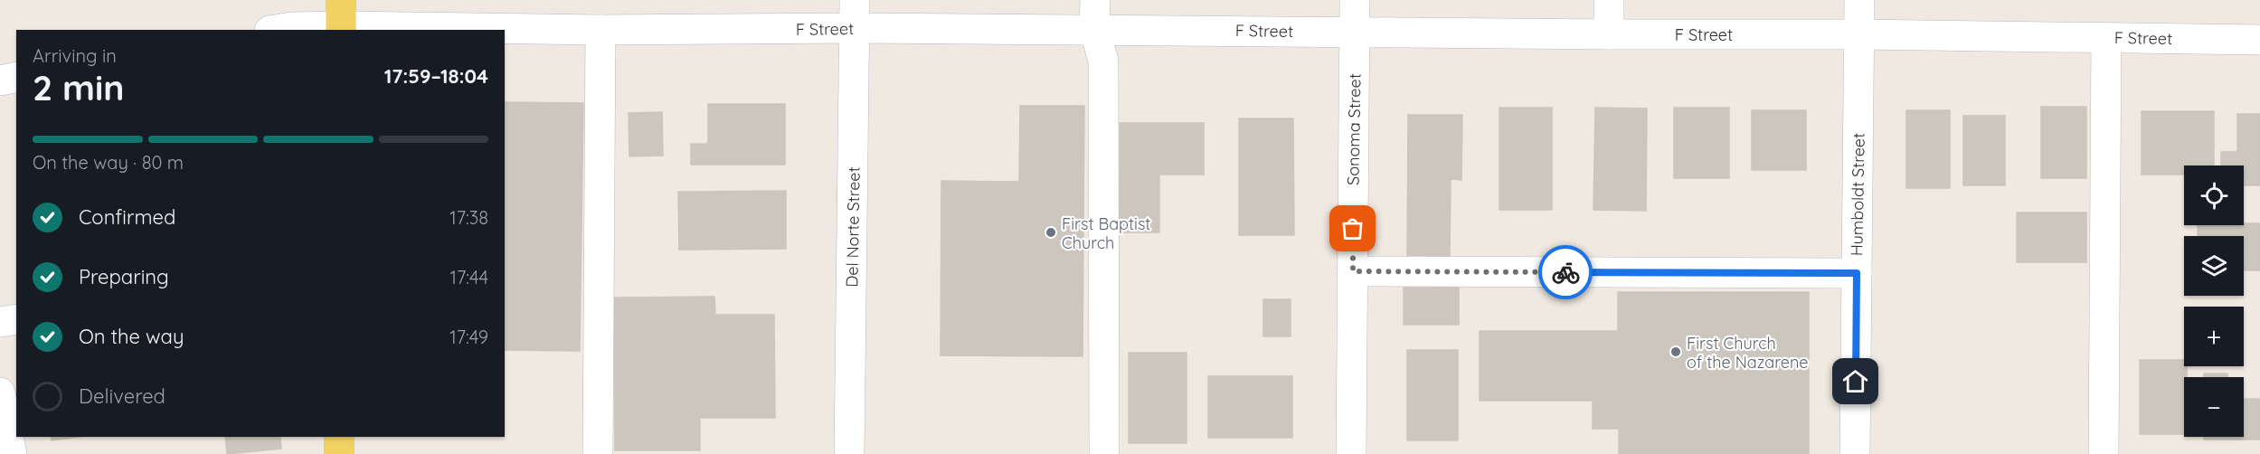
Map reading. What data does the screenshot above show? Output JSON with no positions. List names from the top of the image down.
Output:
{
  "streets": {
    "street": [
      "F Street",
      "Sonoma Street",
      "Humboldt Street",
      "Del Norte Street"
    ]
  },
  "crossings": [
    ["F Street", "Sonoma Street"],
    ["F Street", "Humboldt Street"],
    ["F Street", "Del Norte Street"]
  ],
  "places": ["First Baptist Church", "First Church of the Nazarene"],
  "page": {
    "heading": ["2 min", "Arriving in", "17:59–18:04"],
    "bar": "On the way · 80 m",
    "map_buttons": ["+", "−"],
    "list": [
      ["Confirmed", "17:38"],
      ["Preparing", "17:44"],
      ["On the way", "17:49"],
      "Delivered"
    ]
  }
}
